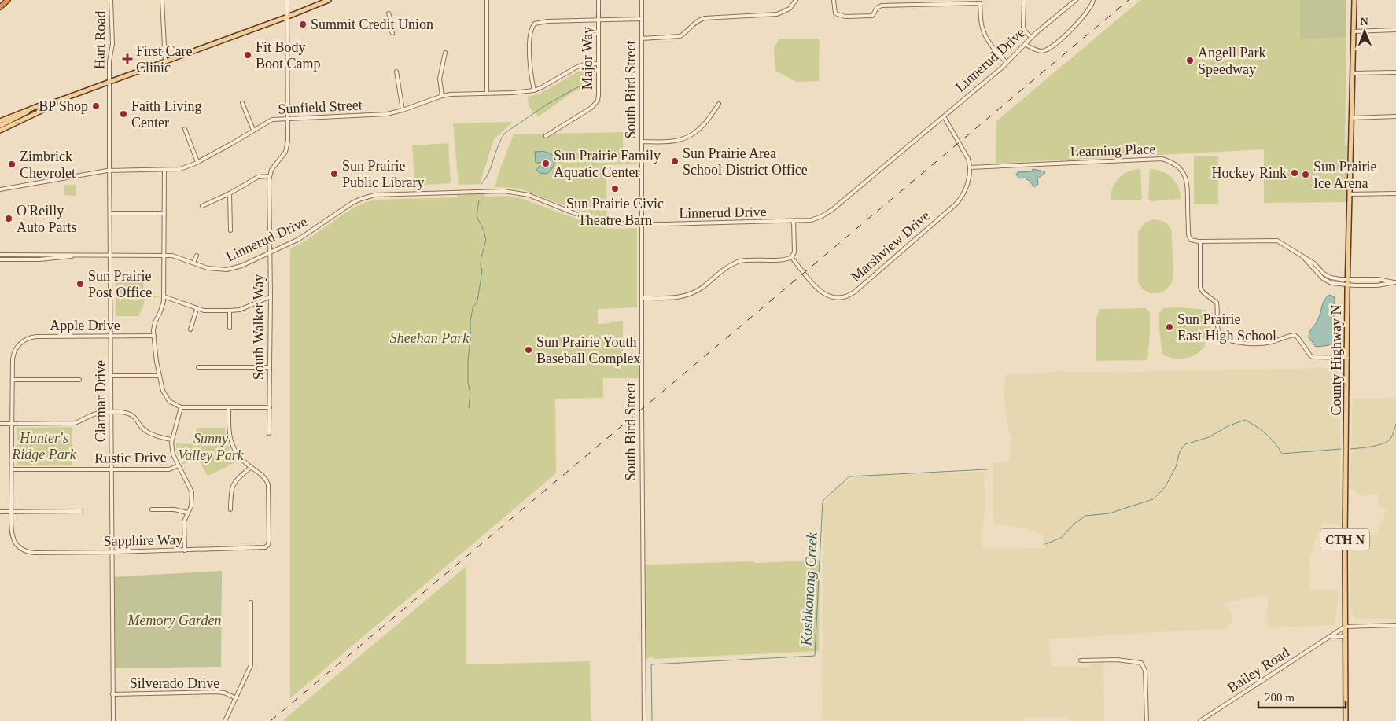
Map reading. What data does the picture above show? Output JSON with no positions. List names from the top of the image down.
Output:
{
  "streets": {
    "main road": ["County Highway N", "CTH N"],
    "street": [
      "Hart Road",
      "Major Way",
      "Linnerud Drive",
      "South Bird Street",
      "Sunfield Street",
      "Learning Place",
      "Marshview Drive",
      "Apple Drive",
      "South Walker Way",
      "Clarmar Drive",
      "Rustic Drive",
      "Sapphire Way",
      "Bailey Road",
      "Silverado Drive"
    ]
  },
  "crossings": [
    ["Hart Road", "Clarmar Drive"],
    ["Major Way", "Sunfield Street"],
    ["Linnerud Drive", "South Bird Street"],
    ["Linnerud Drive", "South Walker Way"],
    ["Linnerud Drive", "Clarmar Drive"],
    ["Sunfield Street", "Clarmar Drive"],
    ["Learning Place", "Marshview Drive"],
    ["Apple Drive", "Clarmar Drive"],
    ["County Highway N", "Bailey Road"],
    ["Clarmar Drive", "Rustic Drive"],
    ["Clarmar Drive", "Sapphire Way"],
    ["Clarmar Drive", "Silverado Drive"]
  ],
  "water": ["Koshkonong Creek"],
  "parks": [
    "Sheehan Park",
    "Hunter's Ridge Park",
    "Sunny Valley Park",
    "Memory Garden"
  ],
  "places": {
    "other": [
      "Summit Credit Union",
      "Fit Body Boot Camp",
      "Angell Park Speedway",
      "BP Shop",
      "Faith Living Center",
      "Sun Prairie Area School District Office",
      "Sun Prairie Family Aquatic Center",
      "Zimbrick Chevrolet",
      "Hockey Rink",
      "Sun Prairie Public Library",
      "Sun Prairie Ice Arena",
      "Sun Prairie Civic Theatre Barn",
      "O'Reilly Auto Parts",
      "Sun Prairie Post Office",
      "Sun Prairie East High School",
      "Sun Prairie Youth Baseball Complex"
    ],
    "health": ["First Care Clinic"]
  },
  "scale_bar": "200 m",
  "north": "top"
}
